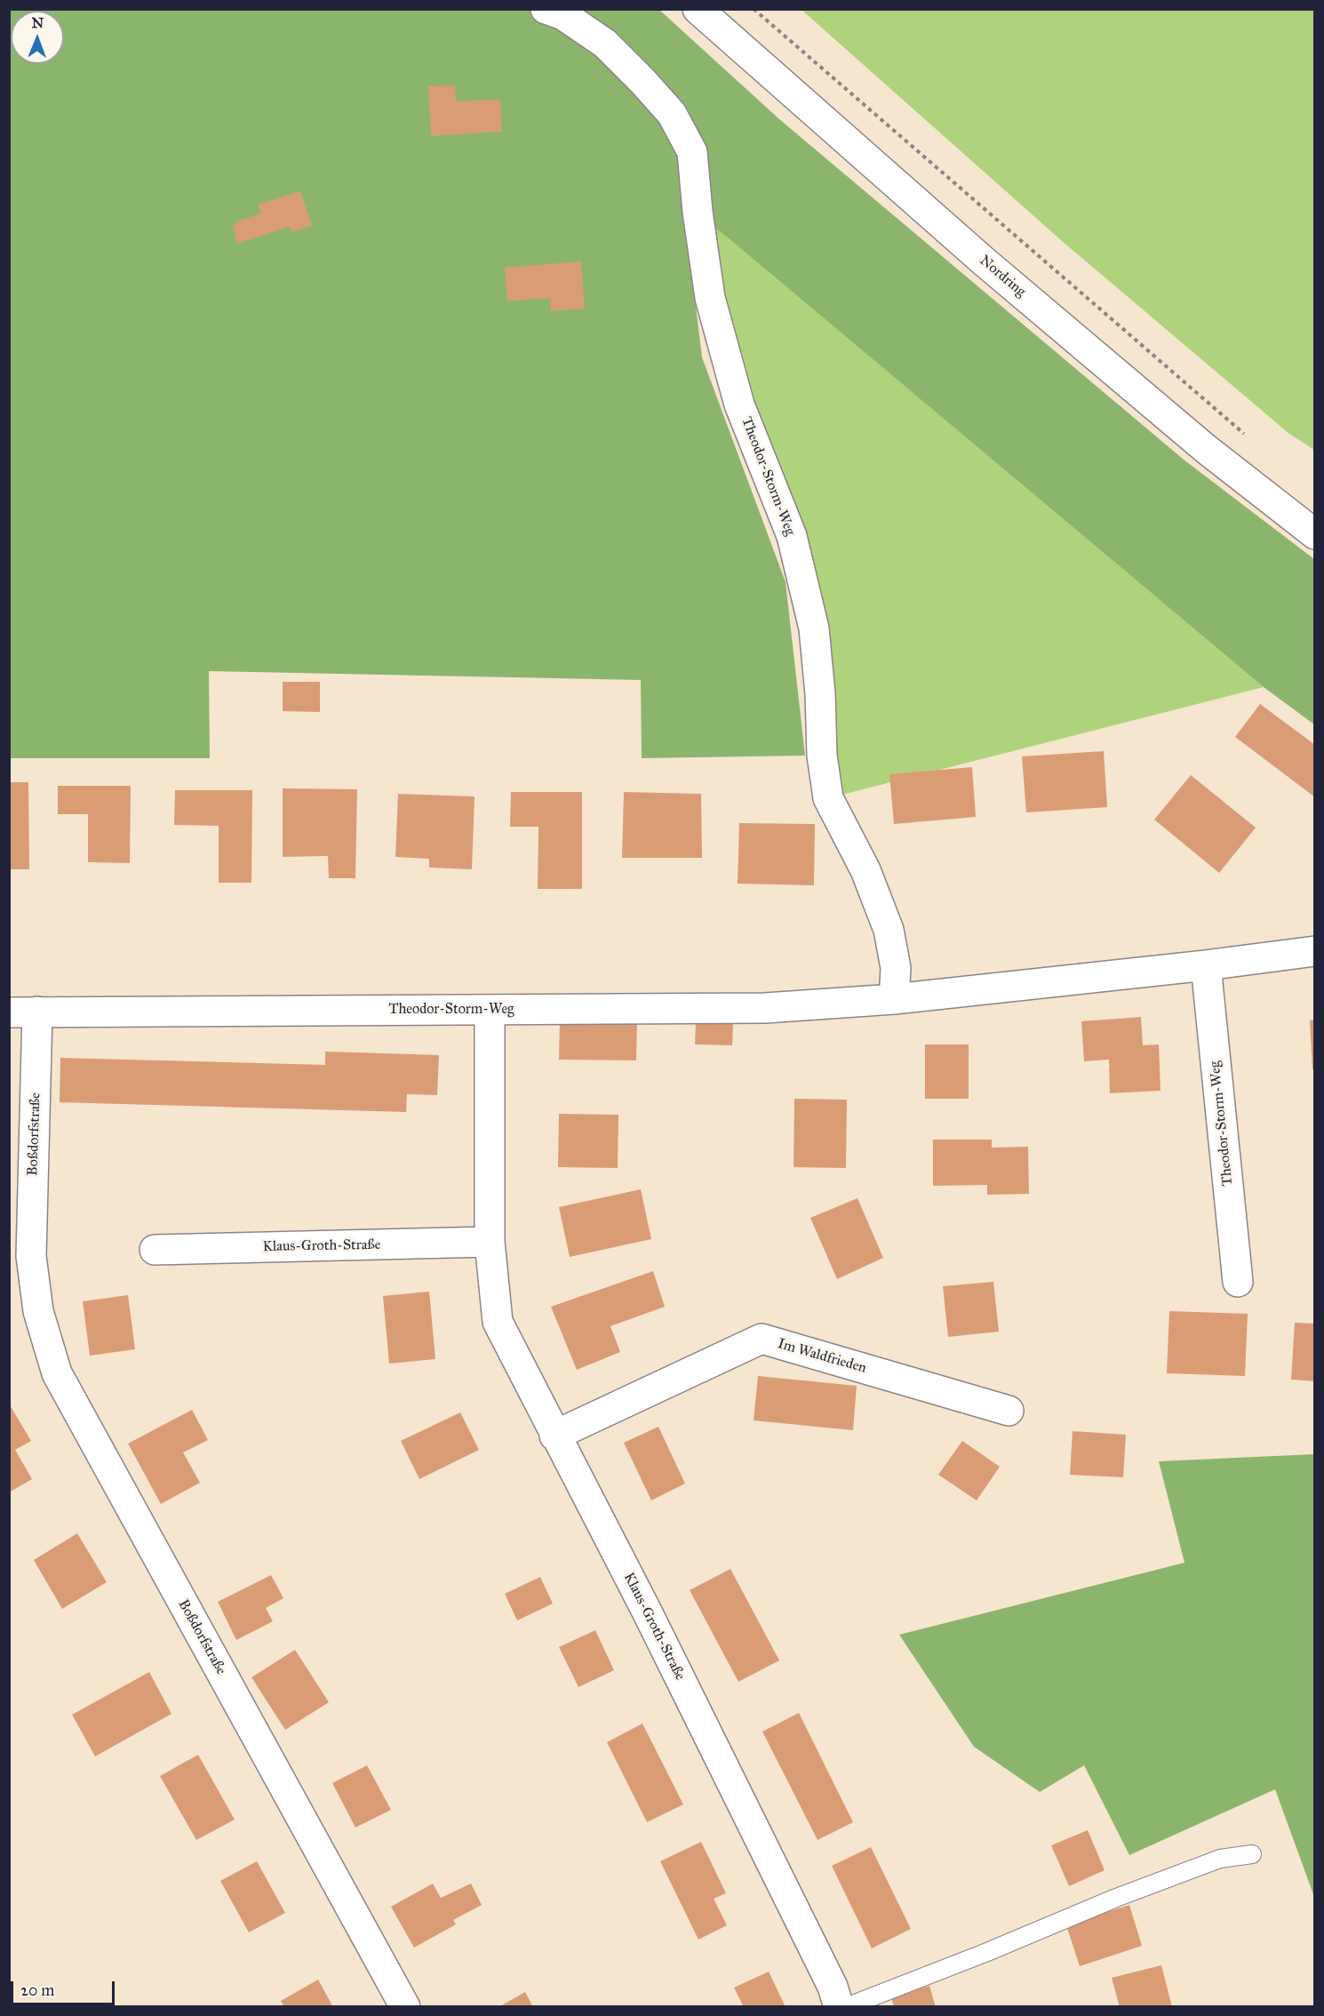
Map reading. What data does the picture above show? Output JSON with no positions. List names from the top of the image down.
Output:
{
  "streets": {
    "street": [
      "Nordring",
      "Theodor-Storm-Weg",
      "Boßdorfstraße",
      "Klaus-Groth-Straße",
      "Im Waldfrieden"
    ]
  },
  "crossings": [
    ["Theodor-Storm-Weg", "Boßdorfstraße"],
    ["Theodor-Storm-Weg", "Klaus-Groth-Straße"],
    ["Klaus-Groth-Straße", "Im Waldfrieden"]
  ],
  "scale_bar": "20 m",
  "north": "top"
}
